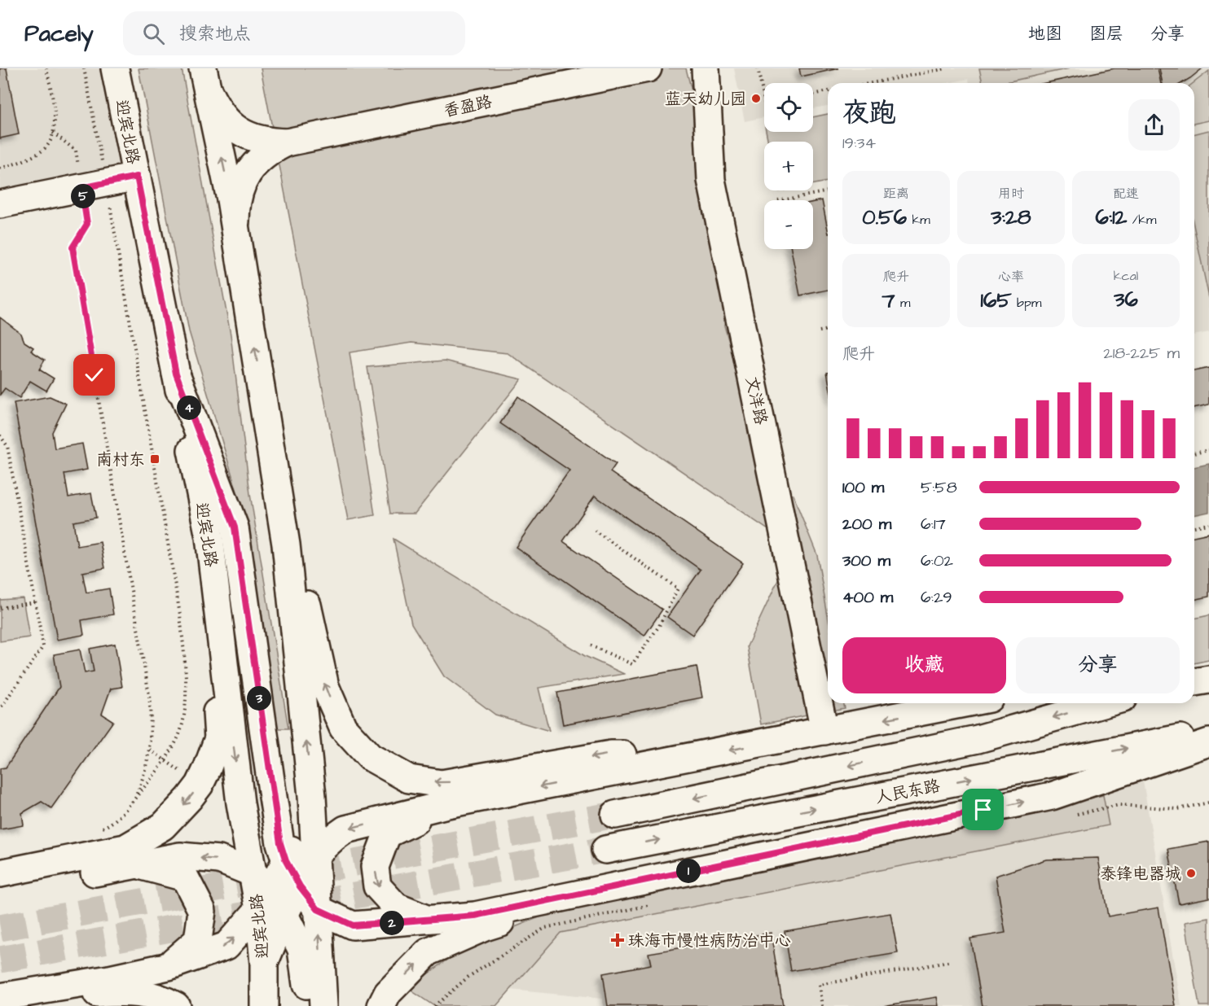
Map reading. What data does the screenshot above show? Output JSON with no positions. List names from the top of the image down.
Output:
{
  "streets": {
    "main road": [
      "香盈路",
      "迎宾北路",
      "文洋路",
      "人民东路"
    ]
  },
  "places": {
    "other": ["蓝天幼儿园", "泰锋电器城"],
    "transit": ["南村东"],
    "health": ["珠海市慢性病防治中心"]
  },
  "page": {
    "header": "Pacely",
    "search": "搜索地点",
    "nav": ["地图", "图层", "分享"],
    "map_buttons": ["+", "−"],
    "heading": ["夜跑", "19:34"],
    "stats": [
      ["距离", "0.56 km"],
      ["用时", "3:28"],
      ["配速", "6:12 /km"],
      ["爬升", "7 m"],
      ["心率", "165 bpm"],
      ["kcal", "36"]
    ],
    "pins": [
      "5",
      "4",
      "3",
      "1",
      "2"
    ],
    "chart": ["爬升", "218–225 m"],
    "list": [
      {
        "name": "100 m",
        "note": "5:58"
      },
      {
        "name": "200 m",
        "note": "6:17"
      },
      {
        "name": "300 m",
        "note": "6:02"
      },
      {
        "name": "400 m",
        "note": "6:29"
      }
    ],
    "buttons": ["收藏", "分享"]
  }
}
